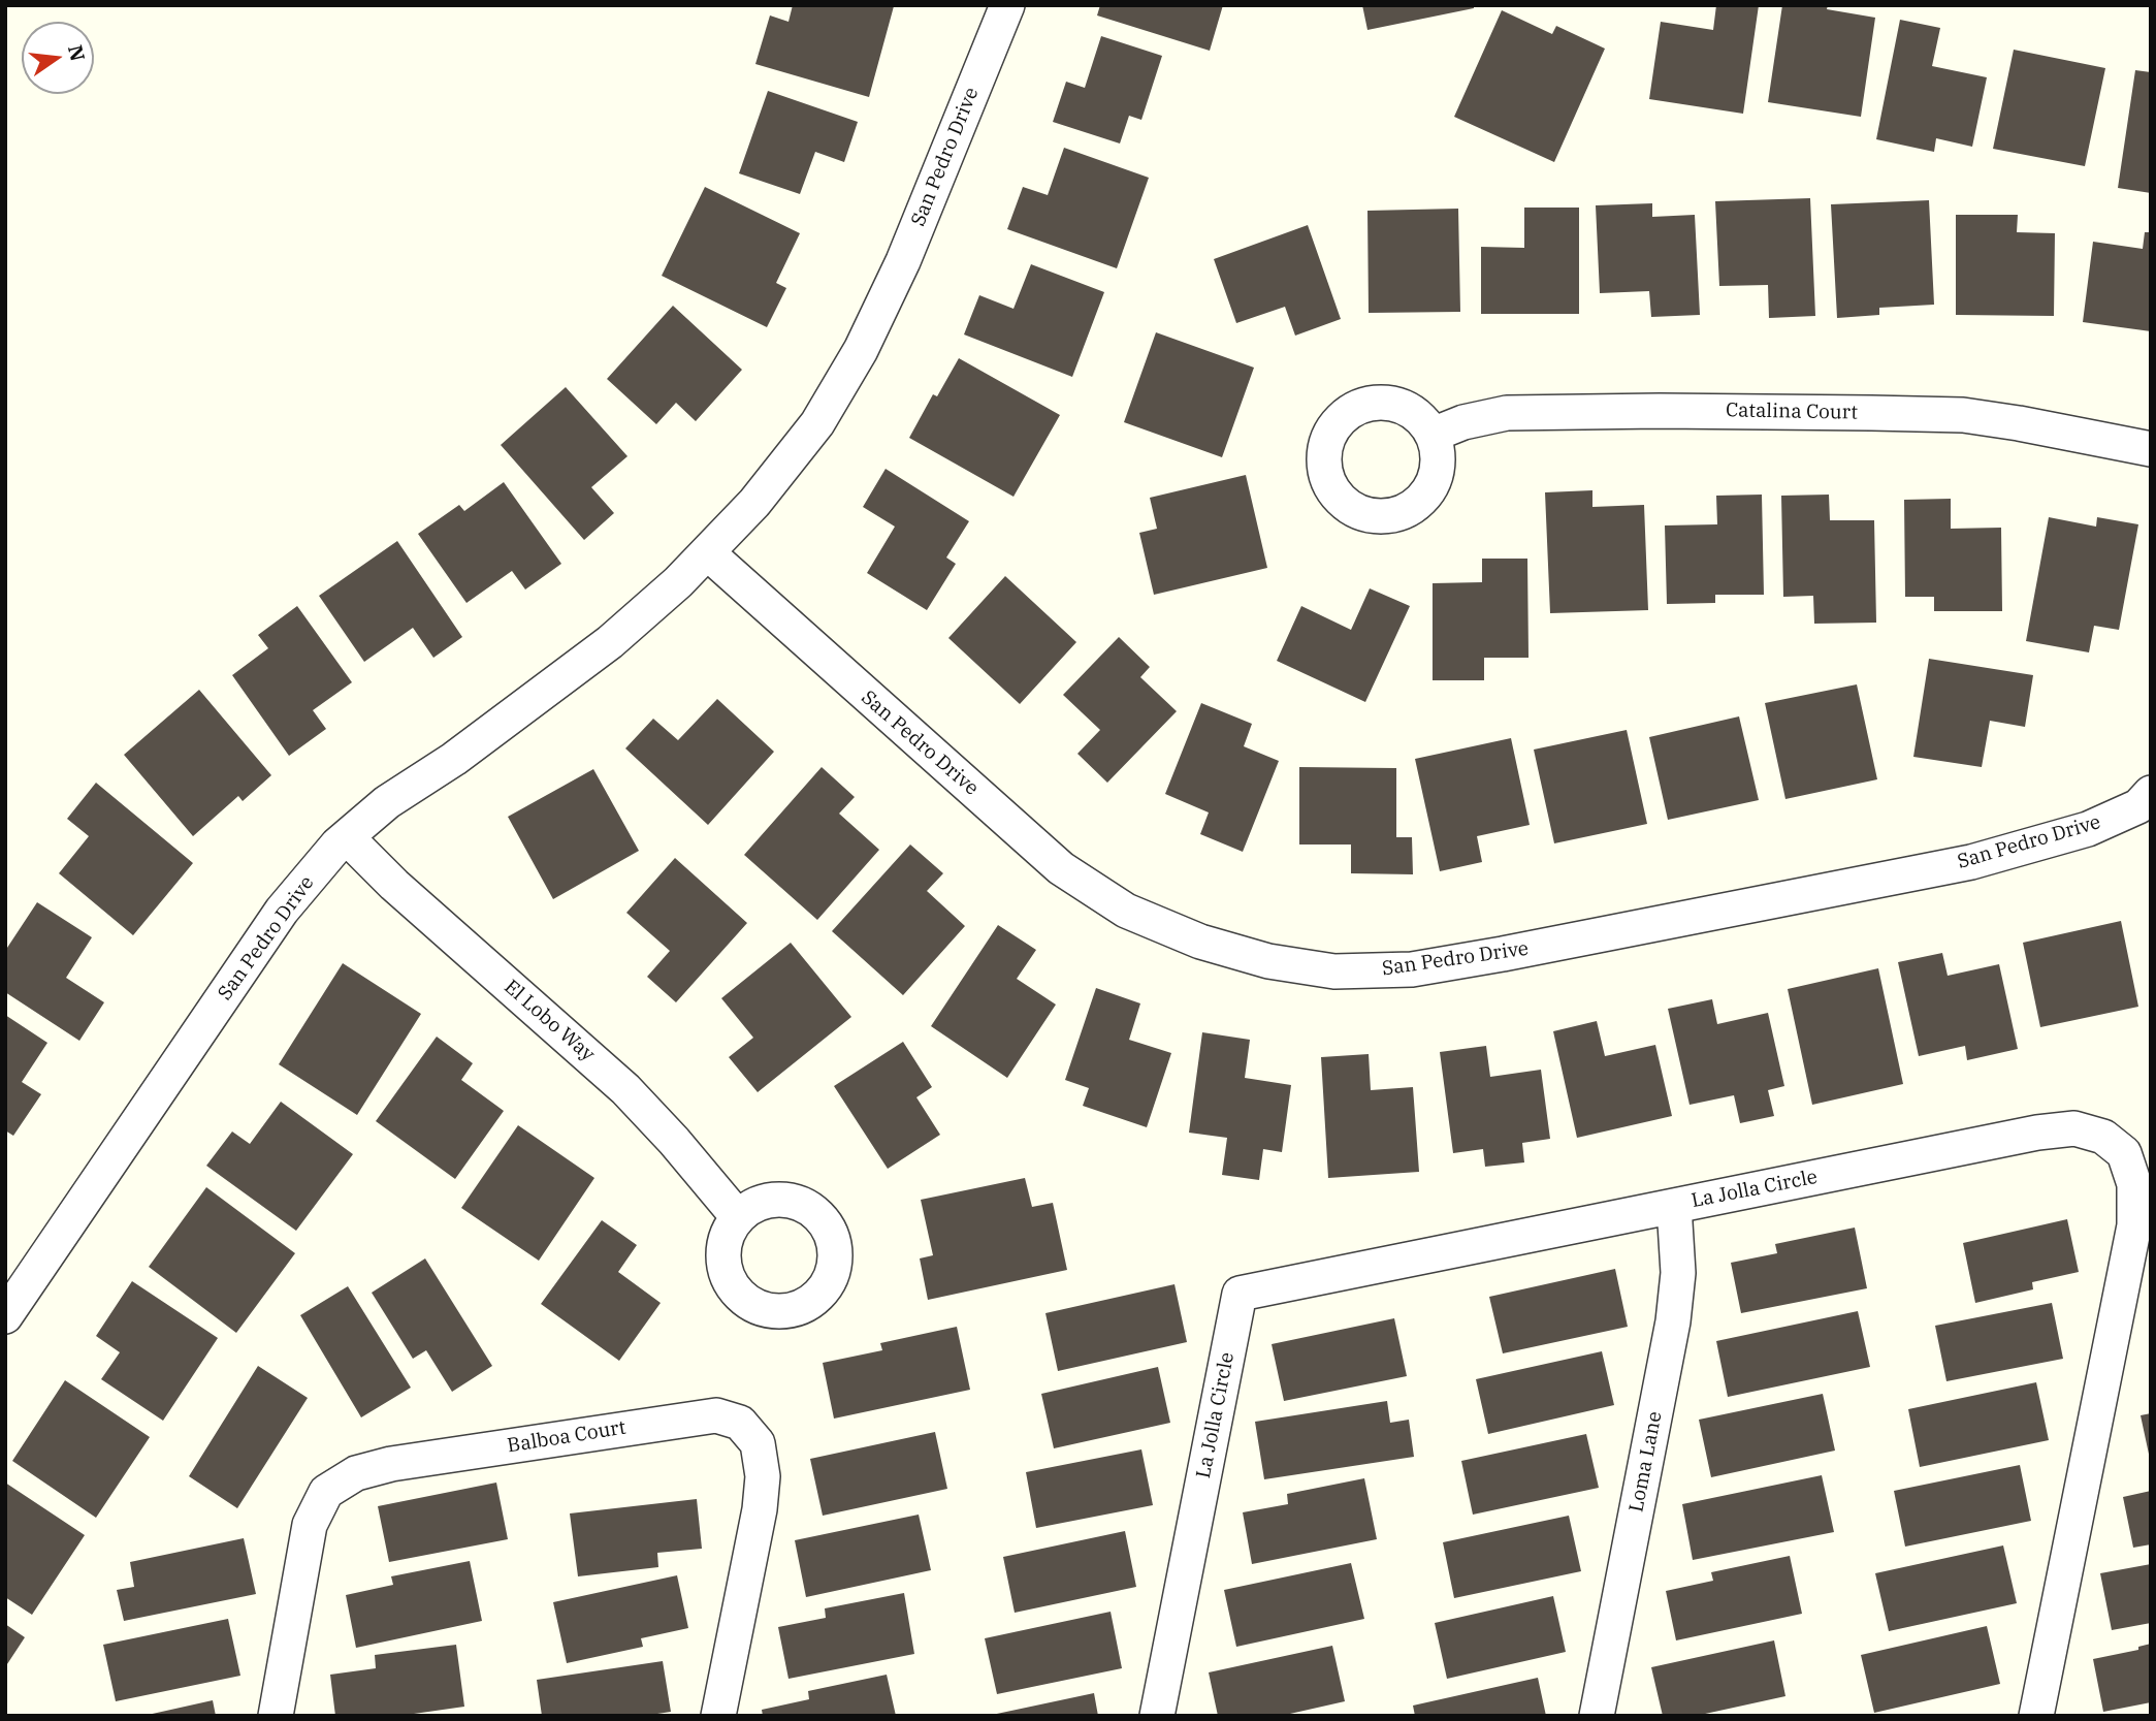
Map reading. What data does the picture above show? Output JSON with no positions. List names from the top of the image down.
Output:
{
  "streets": {
    "street": [
      "San Pedro Drive",
      "Catalina Court",
      "El Lobo Way",
      "La Jolla Circle",
      "Balboa Court",
      "Loma Lane"
    ]
  },
  "crossings": [
    ["San Pedro Drive", "El Lobo Way"],
    ["La Jolla Circle", "Loma Lane"]
  ],
  "north": "right"
}
